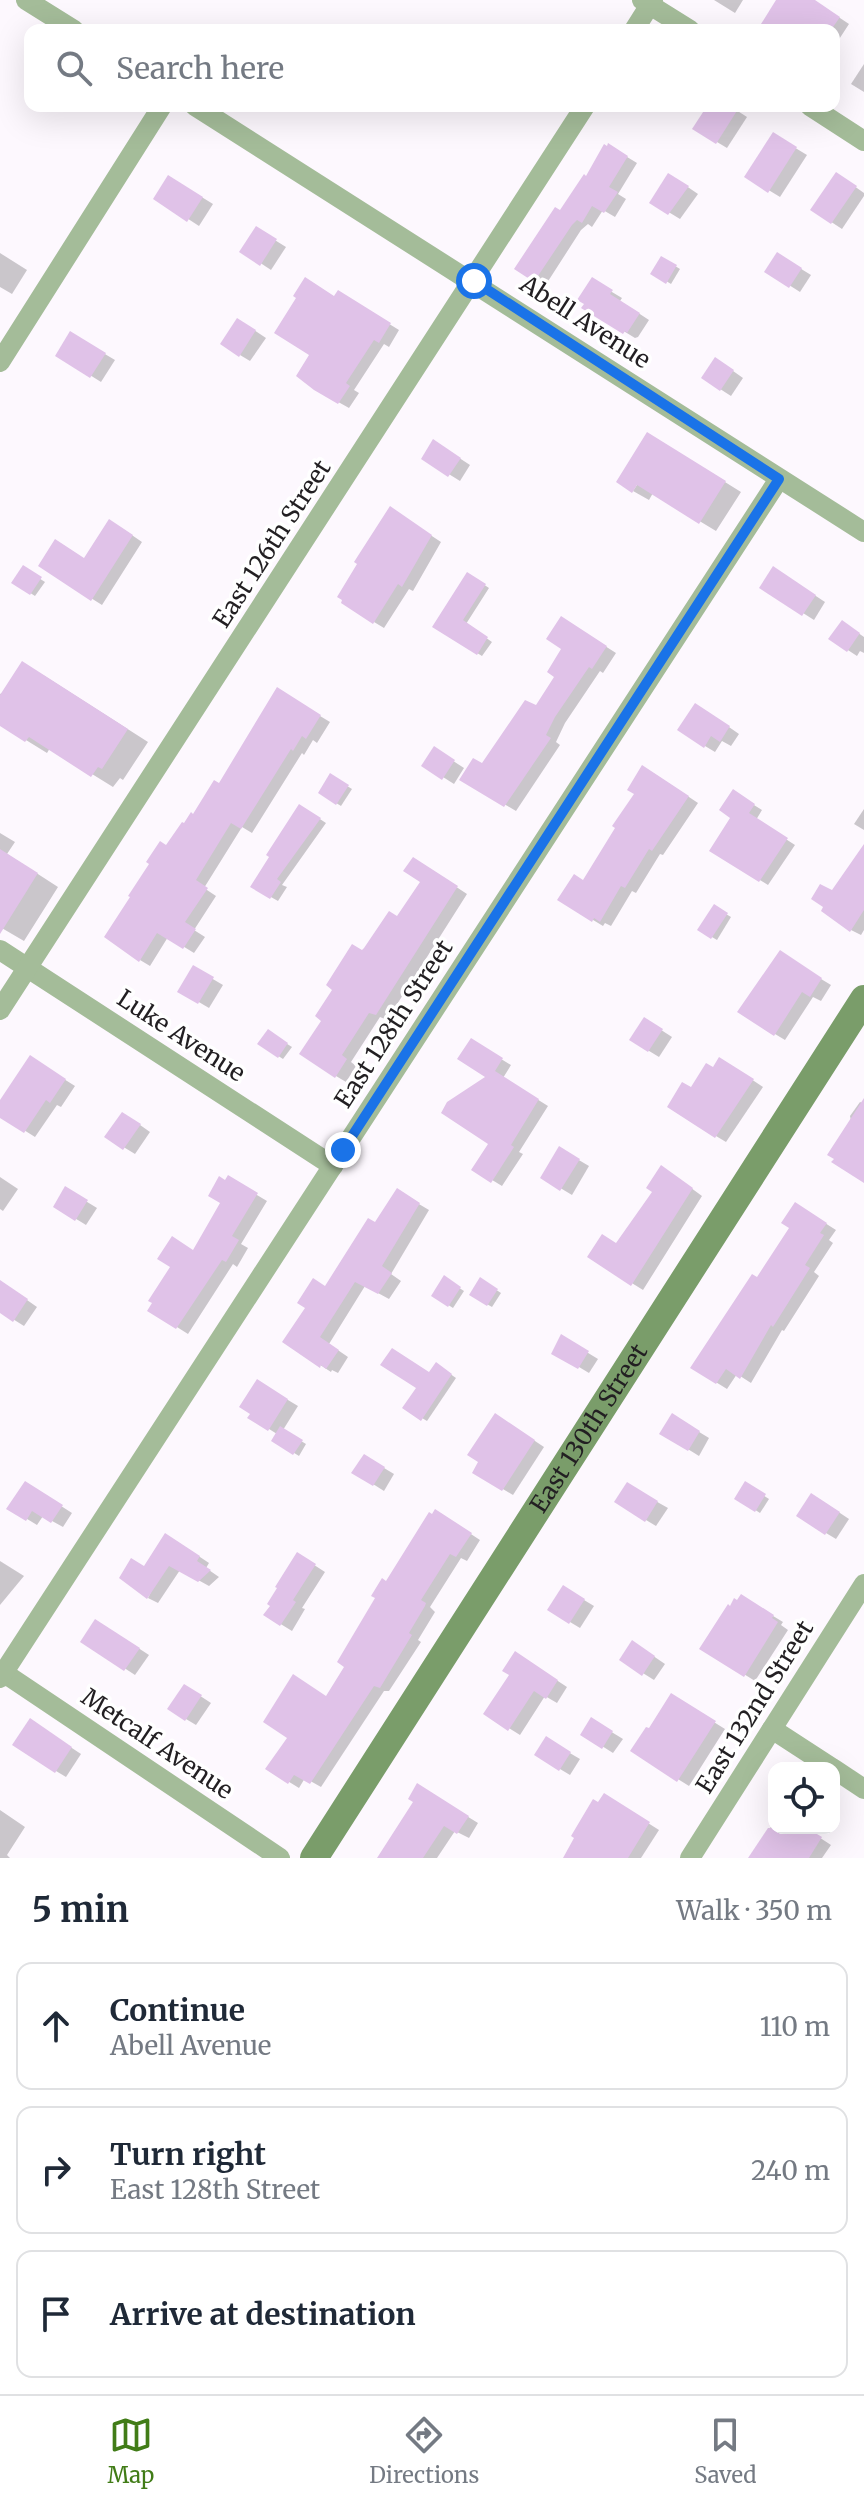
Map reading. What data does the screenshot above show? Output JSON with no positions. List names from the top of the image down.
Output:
{
  "streets": {
    "street": [
      "Abell Avenue",
      "East 126th Street",
      "East 128th Street",
      "Luke Avenue",
      "East 130th Street",
      "East 132nd Street",
      "Metcalf Avenue"
    ]
  },
  "crossings": [
    ["Abell Avenue", "East 126th Street"],
    ["Abell Avenue", "East 128th Street"],
    ["East 126th Street", "Luke Avenue"],
    ["East 128th Street", "Luke Avenue"],
    ["East 128th Street", "Metcalf Avenue"]
  ],
  "page": {
    "search": "Search here",
    "heading": ["5 min", "Walk · 350 m"],
    "list": [
      ["Continue", "Abell Avenue", "110 m"],
      ["Turn right", "East 128th Street", "240 m"],
      "Arrive at destination"
    ],
    "nav": ["Map", "Directions", "Saved"]
  }
}
